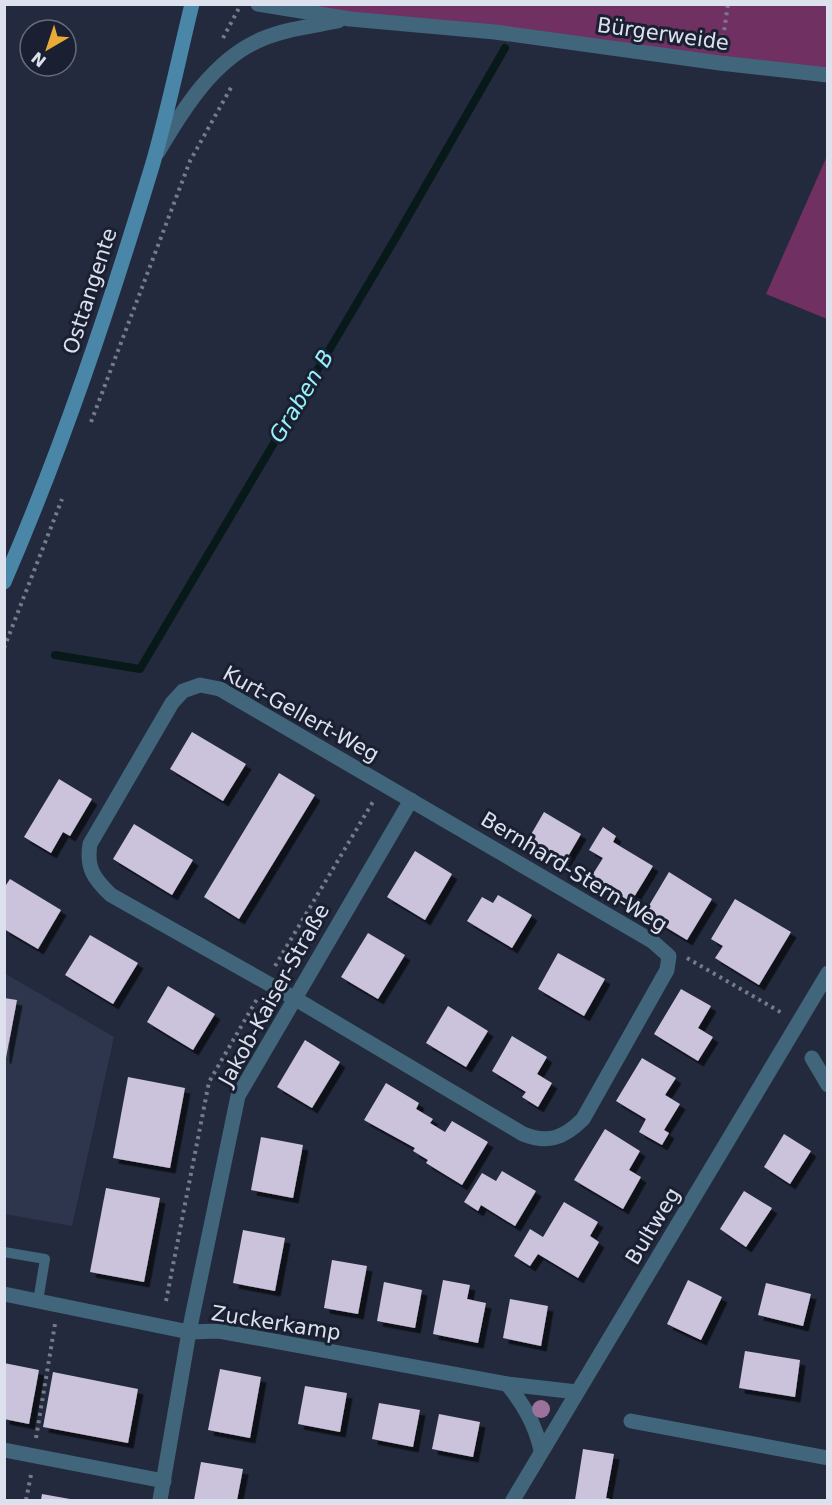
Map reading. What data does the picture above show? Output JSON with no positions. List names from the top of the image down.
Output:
{
  "streets": {
    "main road": ["Osttangente"],
    "street": [
      "Bürgerweide",
      "Kurt-Gellert-Weg",
      "Bernhard-Stern-Weg",
      "Jakob-Kaiser-Straße",
      "Bultweg",
      "Zuckerkamp"
    ]
  },
  "crossings": [
    ["Bürgerweide", "Osttangente"],
    ["Kurt-Gellert-Weg", "Bernhard-Stern-Weg"],
    ["Kurt-Gellert-Weg", "Jakob-Kaiser-Straße"],
    ["Bernhard-Stern-Weg", "Jakob-Kaiser-Straße"],
    ["Jakob-Kaiser-Straße", "Zuckerkamp"],
    ["Bultweg", "Zuckerkamp"]
  ],
  "water": ["Graben B"],
  "north": "bottom left"
}
